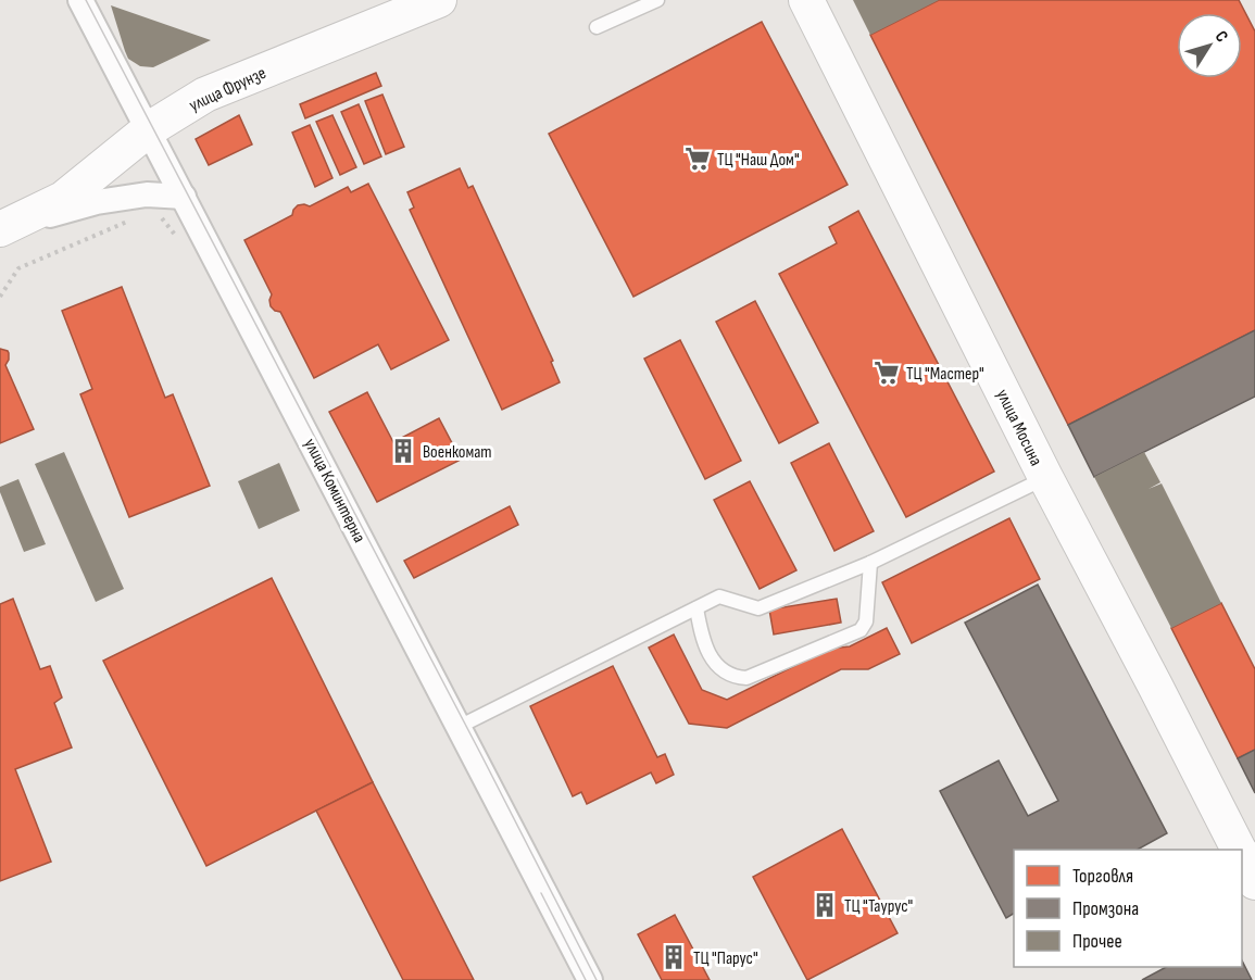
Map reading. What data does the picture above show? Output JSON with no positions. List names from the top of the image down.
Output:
{
  "streets": {
    "main road": ["улица Фрунзе", "улица Мосина"],
    "street": ["улица Коминтерна"]
  },
  "crossings": [
    ["улица Фрунзе", "улица Коминтерна"]
  ],
  "places": {
    "supermarket": ["ТЦ \"Наш Дом\"", "ТЦ \"Мастер\""],
    "building": ["Военкомат", "ТЦ \"Таурус\"", "ТЦ \"Парус\""]
  },
  "legend": ["Торговля", "Промзона", "Прочее"],
  "north": "top right"
}
